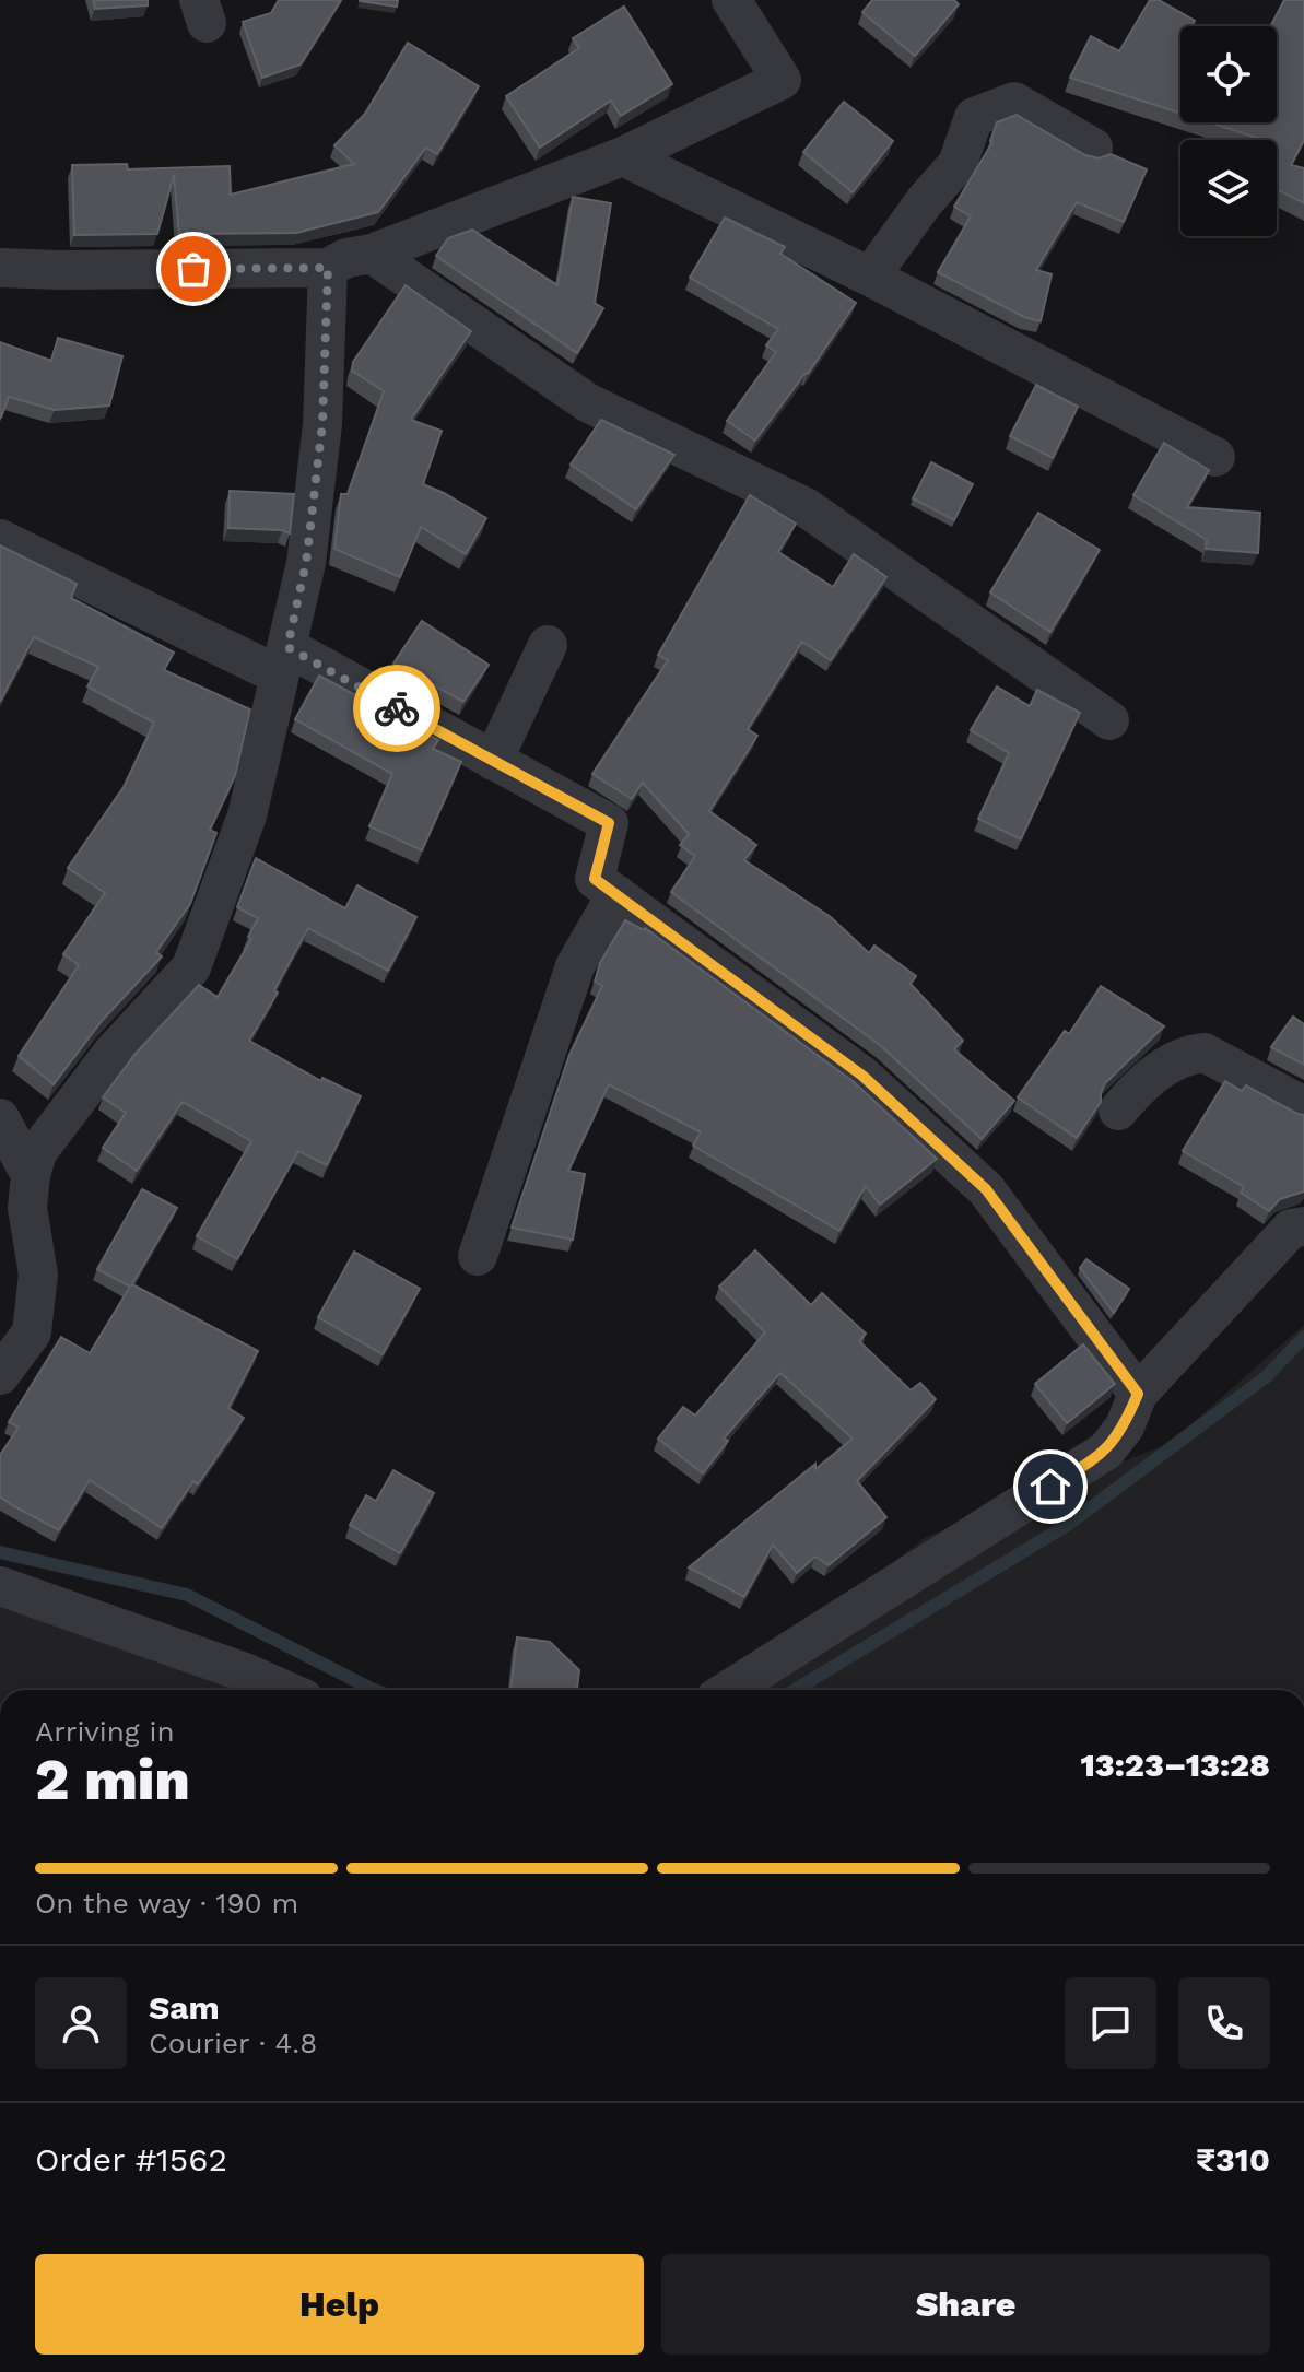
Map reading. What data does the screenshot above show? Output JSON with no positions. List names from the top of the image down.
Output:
{
  "page": {
    "heading": ["2 min", "Arriving in", "13:23–13:28"],
    "panel": [
      "Sam",
      "Courier · 4.8",
      "Order #1562",
      "₹310"
    ],
    "bar": "On the way · 190 m",
    "buttons": ["Help", "Share"]
  }
}
